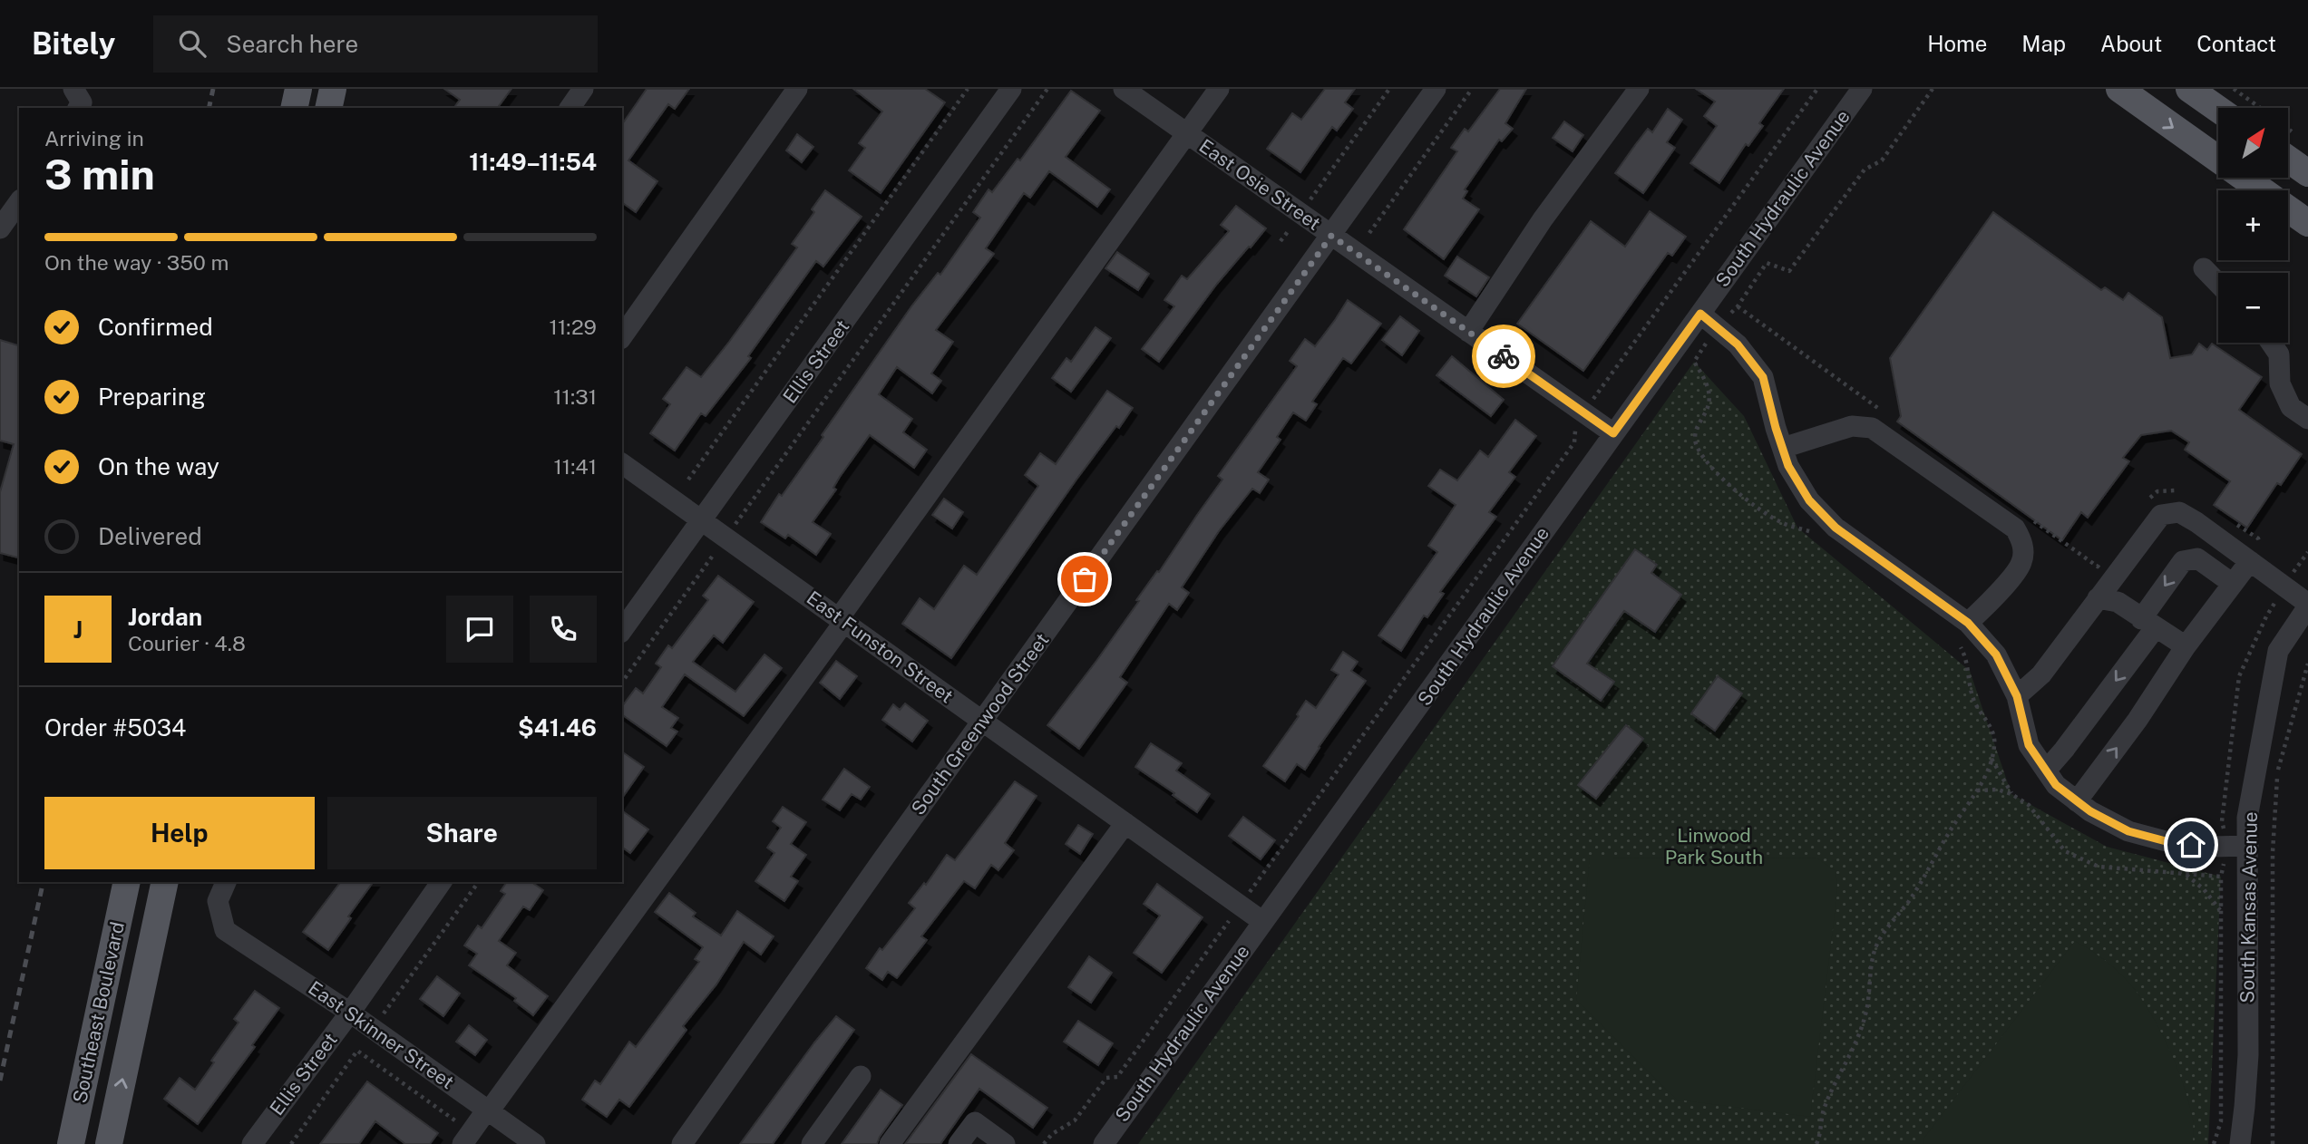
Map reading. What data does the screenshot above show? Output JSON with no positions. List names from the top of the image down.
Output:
{
  "streets": {
    "main road": ["Southeast Boulevard"],
    "street": [
      "East Osie Street",
      "South Hydraulic Avenue",
      "Ellis Street",
      "East Funston Street",
      "South Greenwood Street",
      "South Kansas Avenue",
      "East Skinner Street"
    ]
  },
  "crossings": [
    ["East Osie Street", "South Hydraulic Avenue"],
    ["East Osie Street", "South Greenwood Street"],
    ["South Hydraulic Avenue", "East Funston Street"],
    ["Ellis Street", "East Funston Street"],
    ["Ellis Street", "East Skinner Street"],
    ["East Funston Street", "South Greenwood Street"]
  ],
  "parks": ["Linwood Park South"],
  "north": "top right",
  "page": {
    "header": "Bitely",
    "search": "Search here",
    "nav": [
      "Home",
      "Map",
      "About",
      "Contact"
    ],
    "map_buttons": ["+", "−"],
    "heading": ["3 min", "Arriving in", "11:49–11:54"],
    "panel": [
      "Jordan",
      "Courier · 4.8",
      "Order #5034",
      "$41.46"
    ],
    "bar": "On the way · 350 m",
    "list": [
      ["Confirmed", "11:29"],
      ["Preparing", "11:31"],
      ["On the way", "11:41"],
      "Delivered"
    ],
    "round": "J",
    "buttons": ["Help", "Share"]
  }
}
